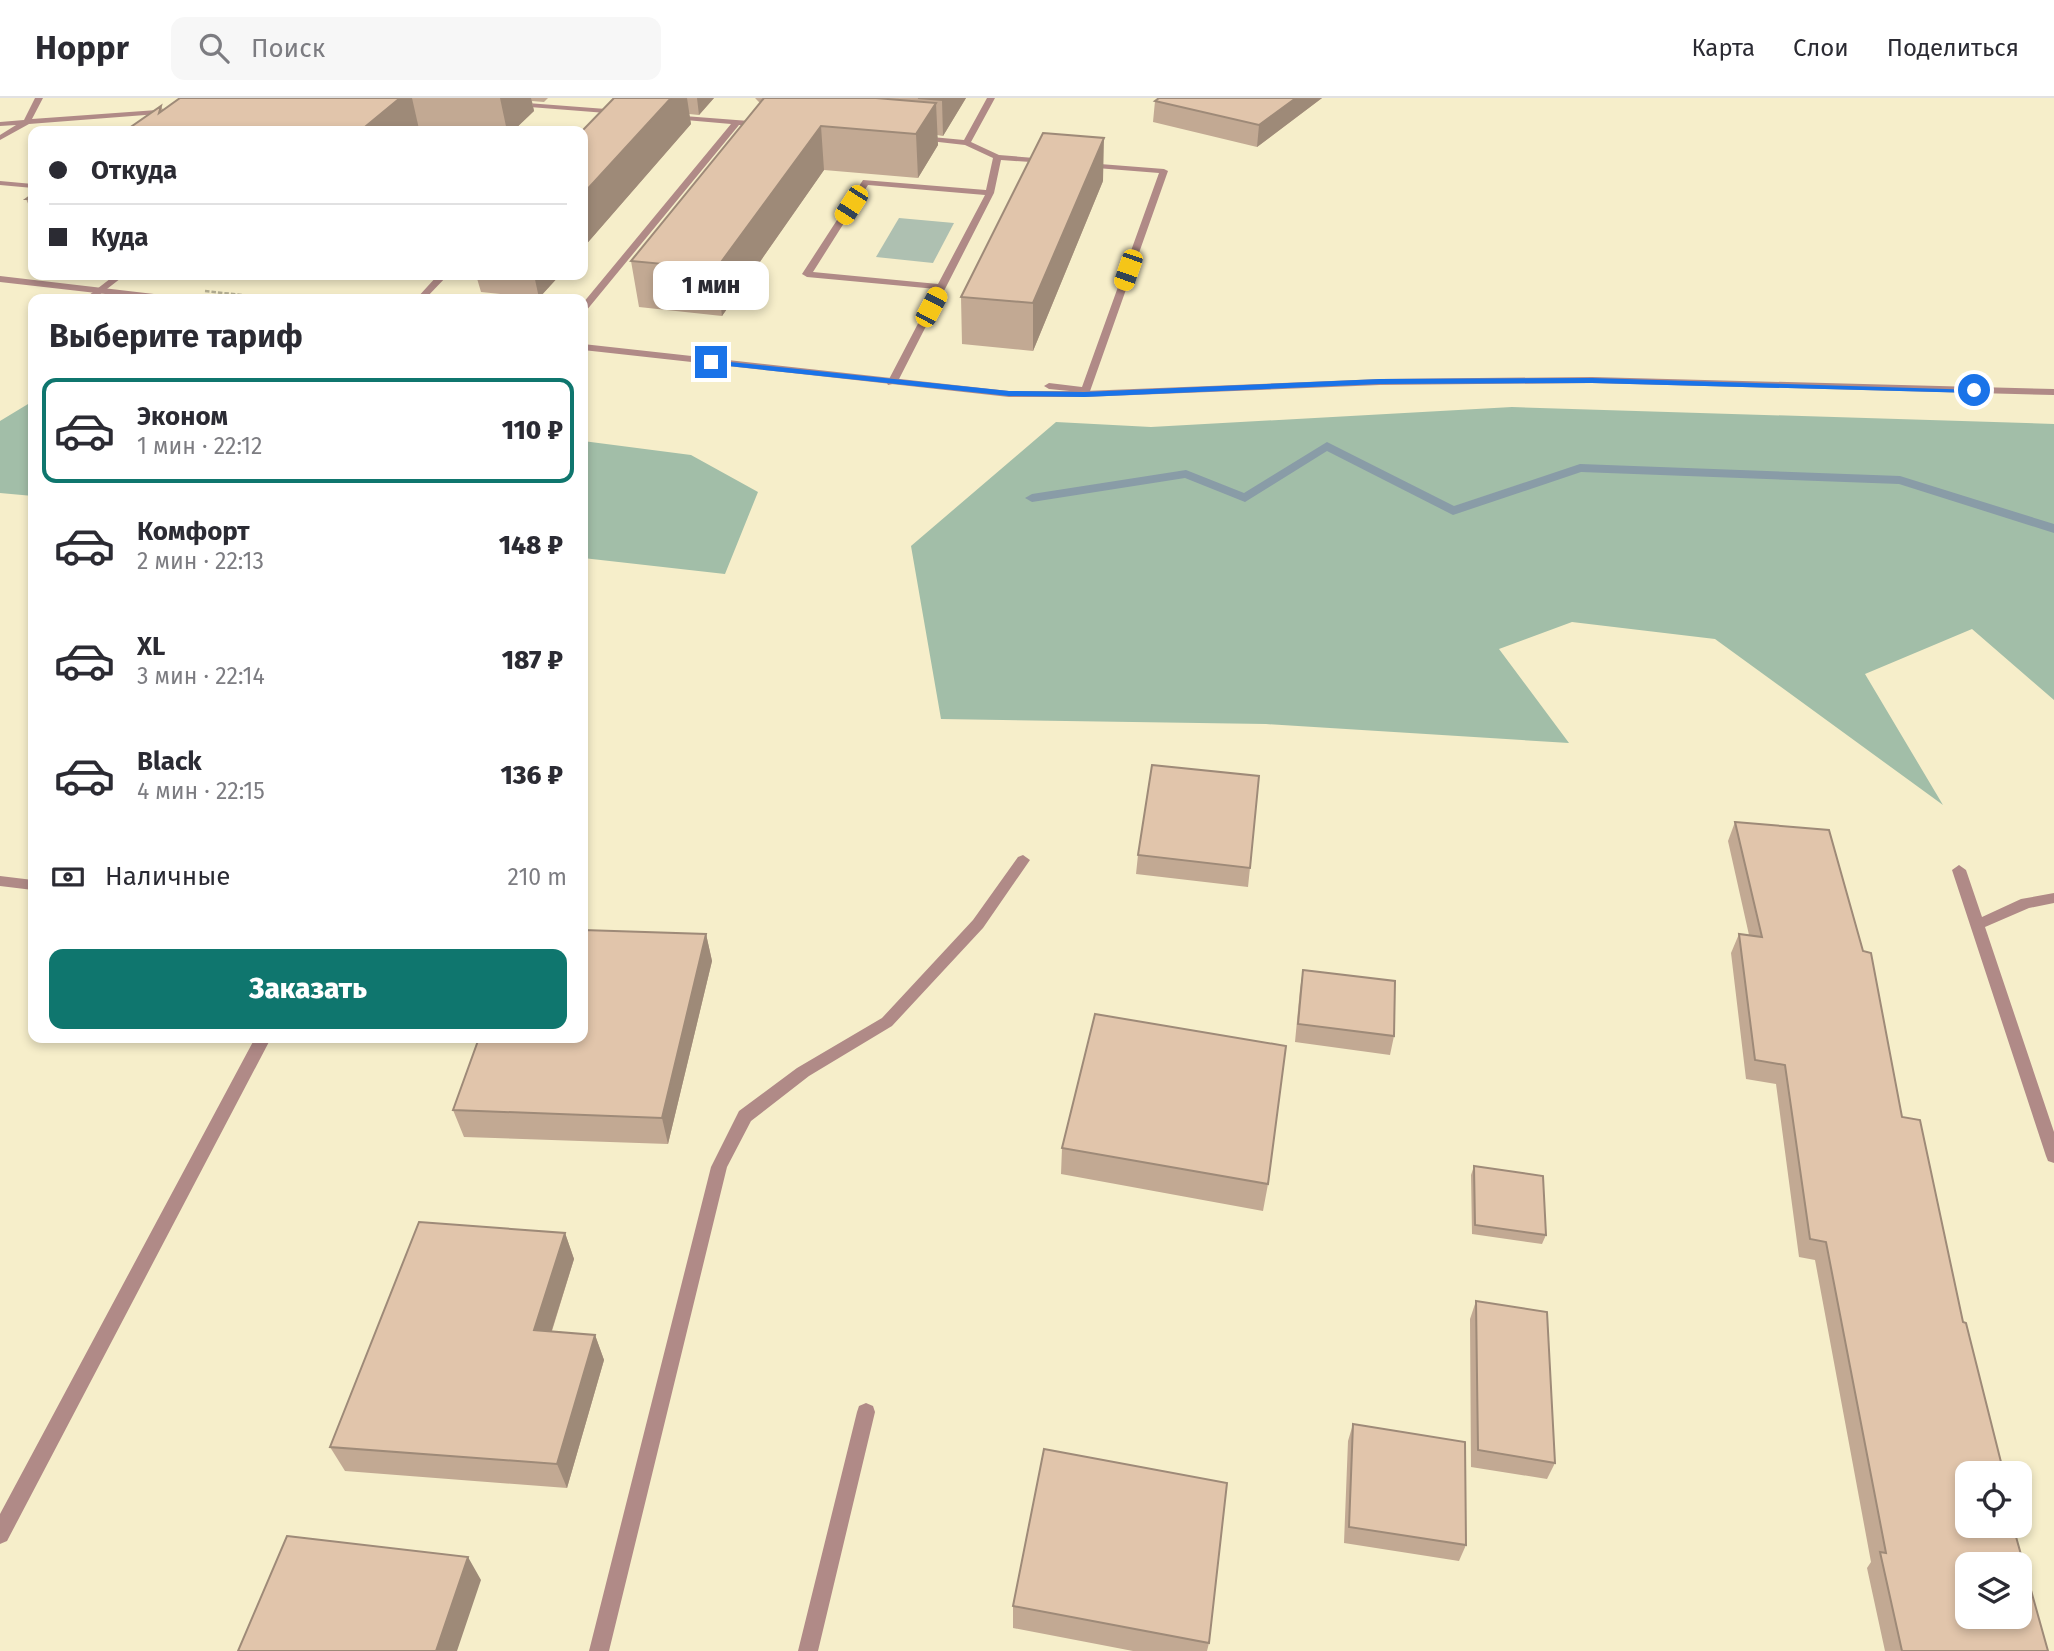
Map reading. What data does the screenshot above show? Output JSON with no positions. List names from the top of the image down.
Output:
{
  "page": {
    "header": "Hoppr",
    "search": "Поиск",
    "nav": ["Карта", "Слои", "Поделиться"],
    "banner": ["Откуда", "Куда"],
    "bubble": "1 мин",
    "heading": "Выберите тариф",
    "list": [
      {
        "name": "Эконом",
        "note": "1 мин · 22:12",
        "value": "110 ₽"
      },
      {
        "name": "Комфорт",
        "note": "2 мин · 22:13",
        "value": "148 ₽"
      },
      {
        "name": "XL",
        "note": "3 мин · 22:14",
        "value": "187 ₽"
      },
      {
        "name": "Black",
        "note": "4 мин · 22:15",
        "value": "136 ₽"
      }
    ],
    "pay": ["Наличные", "210 m"],
    "buttons": "Заказать"
  }
}
